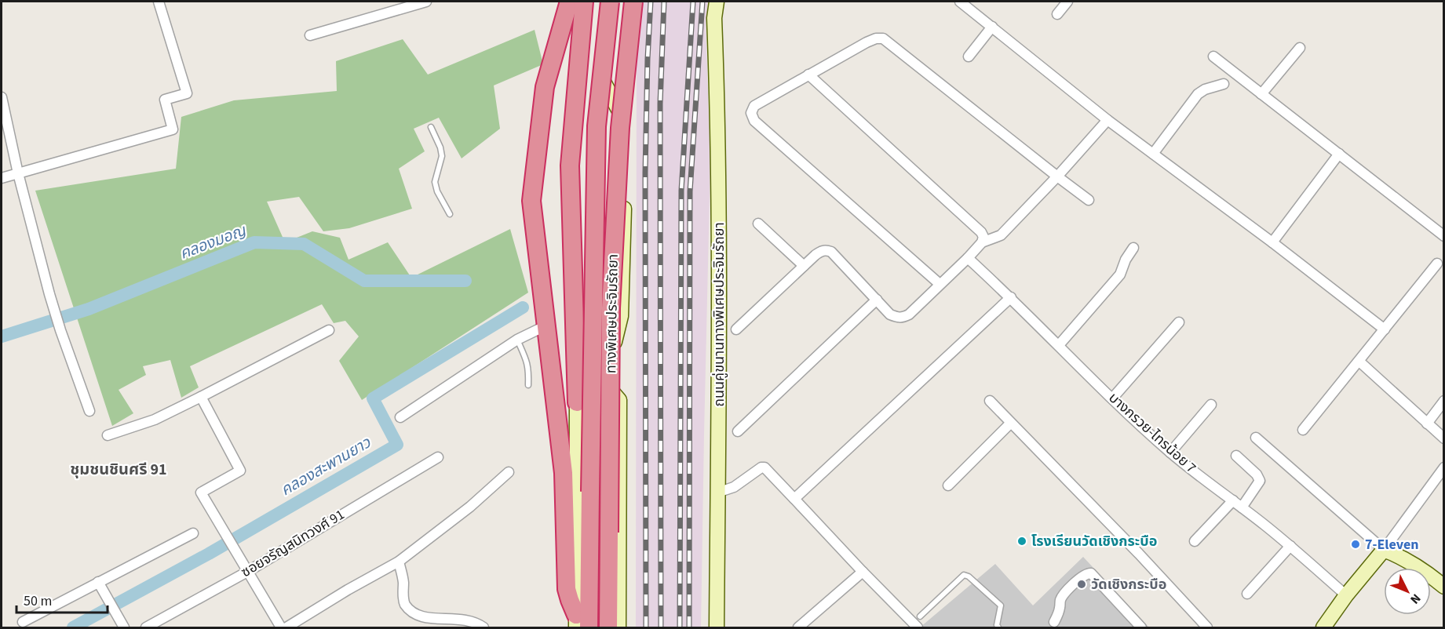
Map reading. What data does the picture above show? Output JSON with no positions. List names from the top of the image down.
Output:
{
  "streets": {
    "highway": ["ทางพิเศษประจิมรัถยา"],
    "main road": ["ถนนคู่ขนานทางพิเศษประจิมรัถยา"],
    "street": ["บางกรวย-ไทรน้อย 7", "ซอยจรัญสนิทวงศ์ 91"]
  },
  "districts": ["ชุมชนชินศรี 91"],
  "water": ["คลองมอญ", "คลองสะพานยาว"],
  "places": ["โรงเรียนวัดเชิงกระบือ", "7-Eleven", "วัดเชิงกระบือ"],
  "scale_bar": "50 m",
  "north": "bottom right"
}
